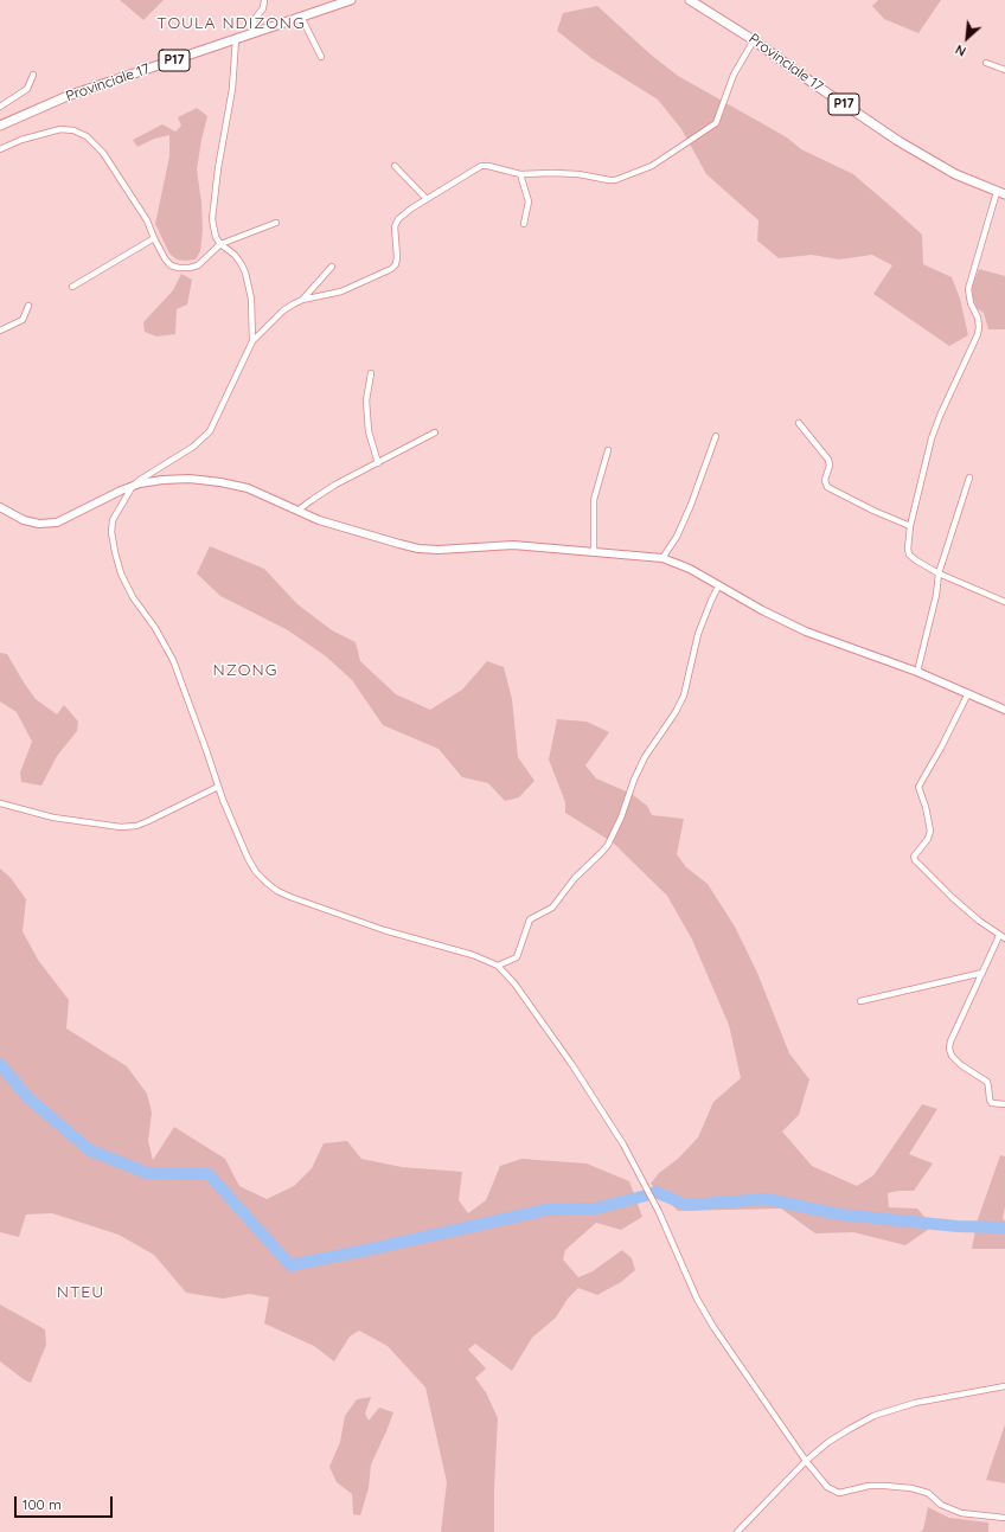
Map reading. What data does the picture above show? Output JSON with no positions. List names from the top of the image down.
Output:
{
  "streets": {
    "main road": ["P17", "Provinciale 17"]
  },
  "districts": ["TOULA NDIZONG", "NZONG", "NTEU"],
  "scale_bar": "100 m",
  "north": "bottom left"
}
